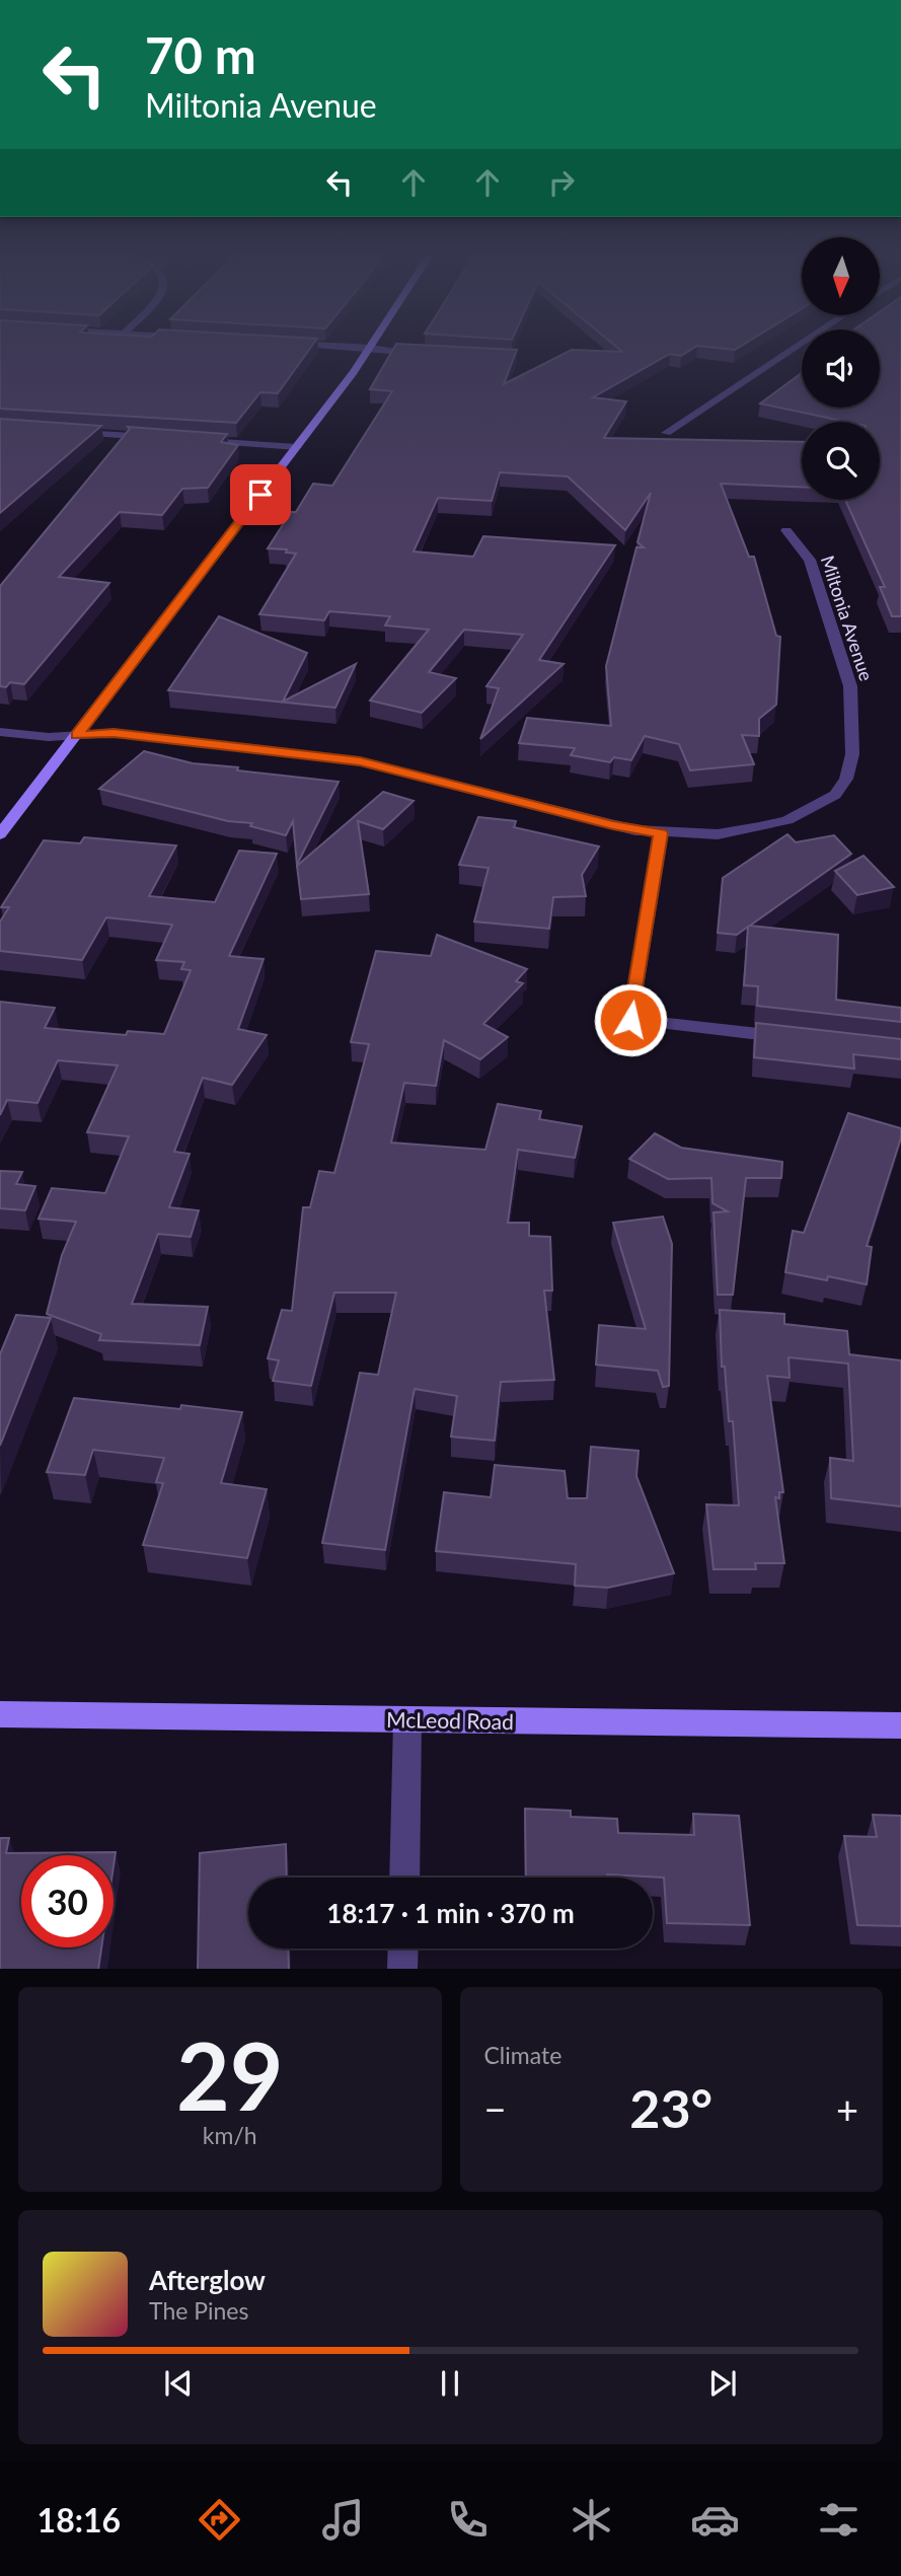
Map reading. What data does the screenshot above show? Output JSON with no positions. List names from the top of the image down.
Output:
{
  "streets": {
    "main road": ["McLeod Road"],
    "street": ["Miltonia Avenue"]
  },
  "north": "bottom",
  "page": {
    "turn": ["70 m", "Miltonia Avenue"],
    "limit": "30",
    "trip": "18:17 · 1 min · 370 m",
    "tile": [
      ["29", "km/h"],
      "Climate"
    ],
    "heat": ["−", "23°", "+"],
    "song": ["Afterglow", "The Pines"],
    "tabs": "18:16"
  }
}
